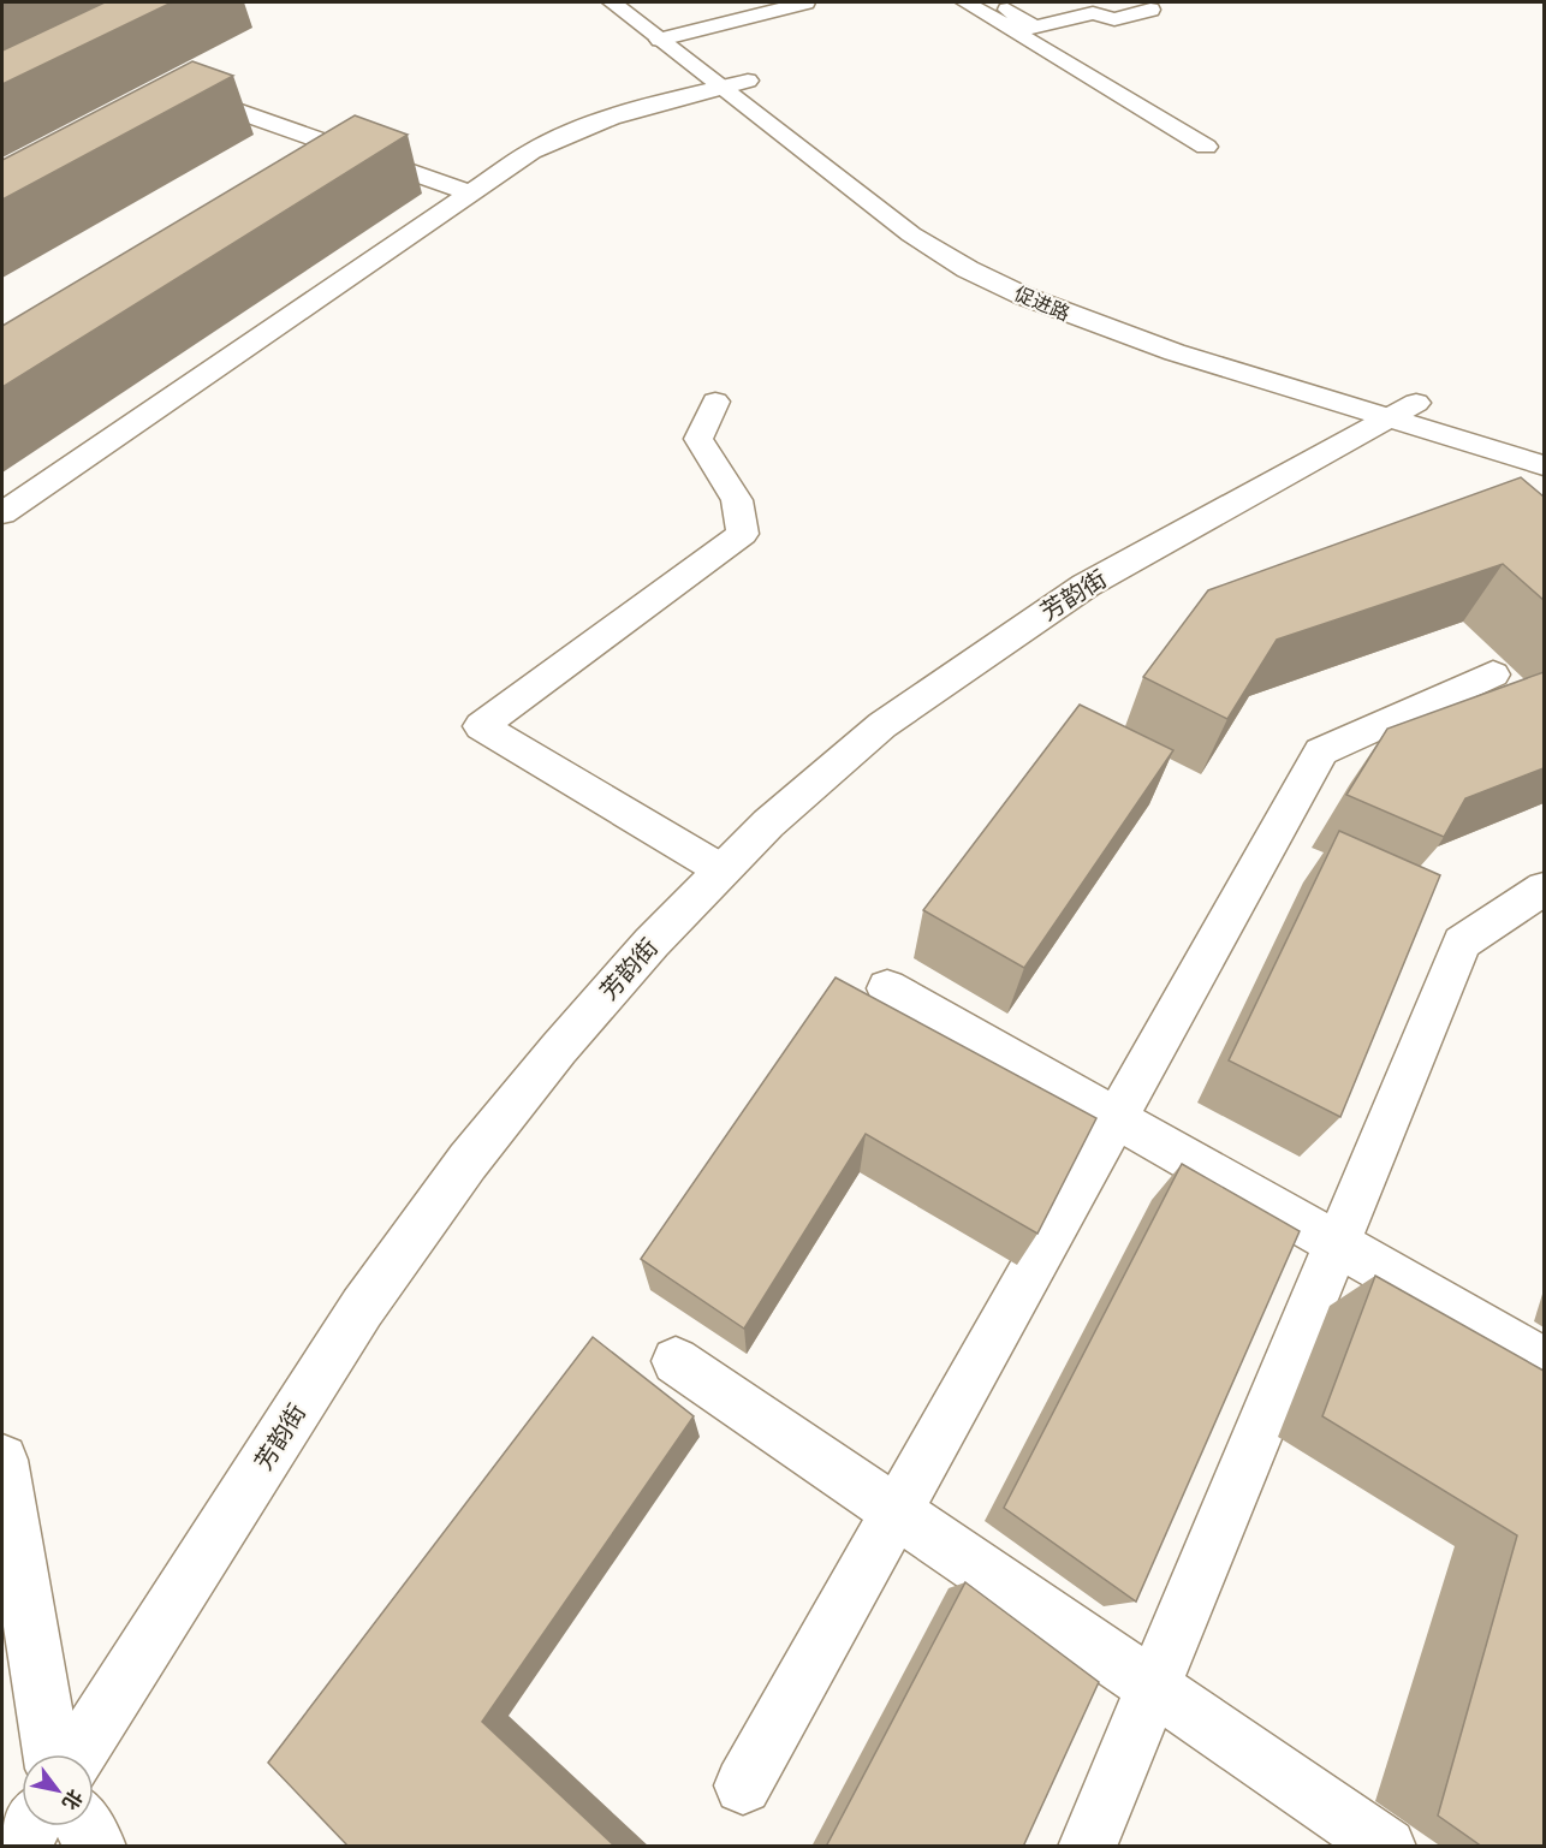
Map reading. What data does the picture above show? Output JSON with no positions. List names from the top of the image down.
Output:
{
  "streets": {
    "street": ["促进路", "芳韵街"]
  },
  "crossings": [
    ["促进路", "芳韵街"]
  ],
  "north": "bottom right"
}
